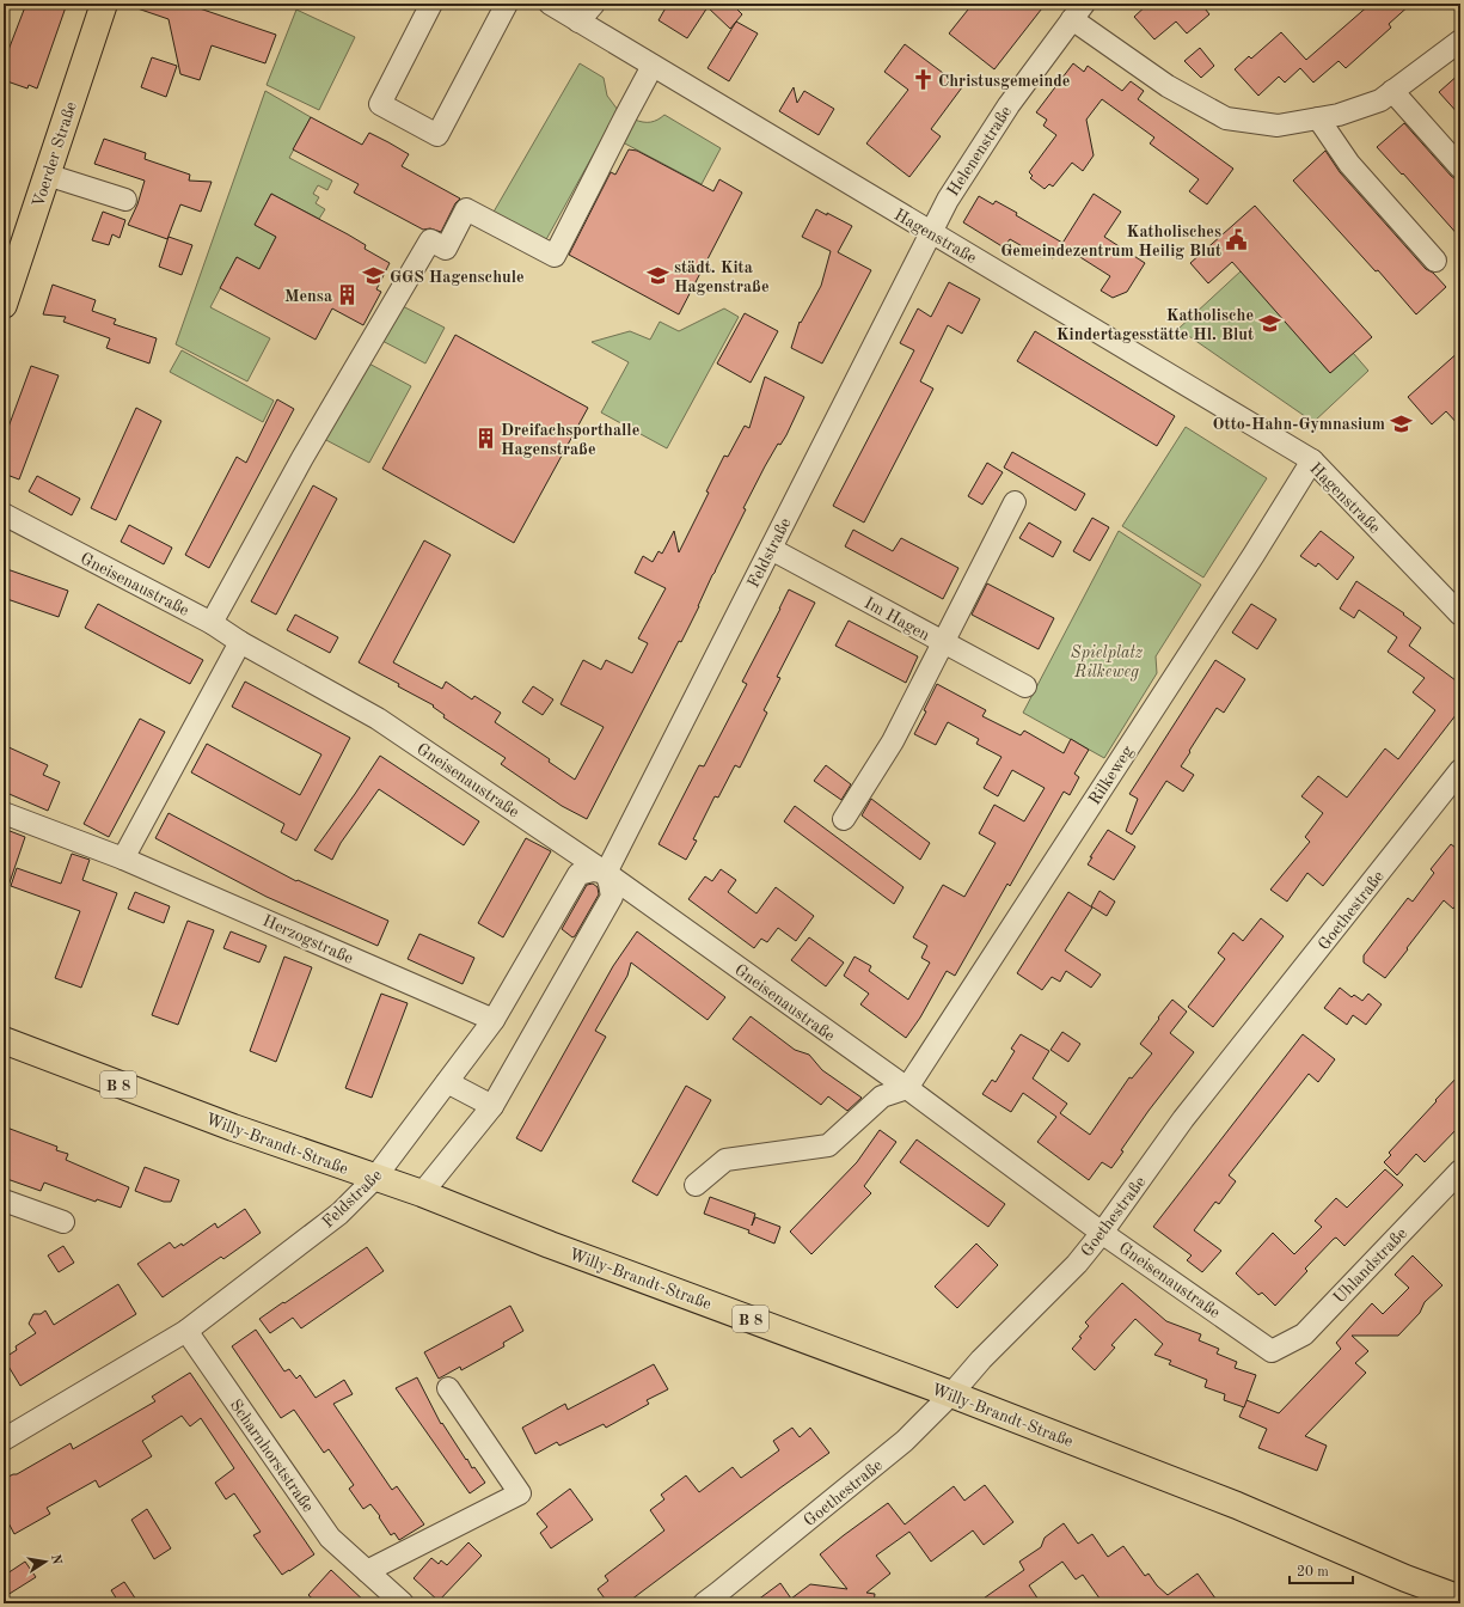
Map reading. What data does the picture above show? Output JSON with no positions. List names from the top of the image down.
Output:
{
  "streets": {
    "main road": ["Voerder Straße", "B 8", "Willy-Brandt-Straße"],
    "street": [
      "Helenenstraße",
      "Hagenstraße",
      "Feldstraße",
      "Gneisenaustraße",
      "Im Hagen",
      "Rilkeweg",
      "Goethestraße",
      "Herzogstraße",
      "Uhlandstraße",
      "Scharnhorststraße"
    ]
  },
  "crossings": [
    ["Helenenstraße", "Hagenstraße"],
    ["Helenenstraße", "Feldstraße"],
    ["Hagenstraße", "Feldstraße"],
    ["Hagenstraße", "Rilkeweg"],
    ["Feldstraße", "Gneisenaustraße"],
    ["Feldstraße", "Im Hagen"],
    ["Feldstraße", "Herzogstraße"],
    ["Feldstraße", "Willy-Brandt-Straße"],
    ["Feldstraße", "Scharnhorststraße"],
    ["Gneisenaustraße", "Rilkeweg"],
    ["Gneisenaustraße", "Goethestraße"],
    ["Gneisenaustraße", "Uhlandstraße"],
    ["Goethestraße", "Willy-Brandt-Straße"]
  ],
  "parks": ["Spielplatz Rilkeweg"],
  "places": {
    "church": ["Christusgemeinde"],
    "public building": ["Katholisches Gemeindezentrum Heilig Blut"],
    "school or university": [
      "GGS Hagenschule",
      "städt. Kita Hagenstraße",
      "Katholische Kindertagesstätte Hl. Blut",
      "Otto-Hahn-Gymnasium"
    ],
    "building": ["Mensa", "Dreifachsporthalle Hagenstraße"]
  },
  "scale_bar": "20 m",
  "north": "right"
}
